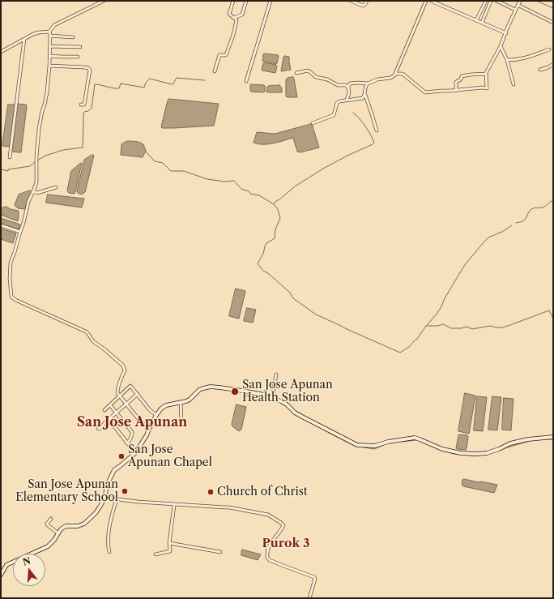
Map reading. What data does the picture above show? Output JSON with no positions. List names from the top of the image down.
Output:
{
  "districts": ["San Jose Apunan", "Purok 3"],
  "places": [
    "San Jose Apunan Health Station",
    "San Jose Apunan Chapel",
    "San Jose Apunan Elementary School",
    "Church of Christ"
  ],
  "north": "top"
}
